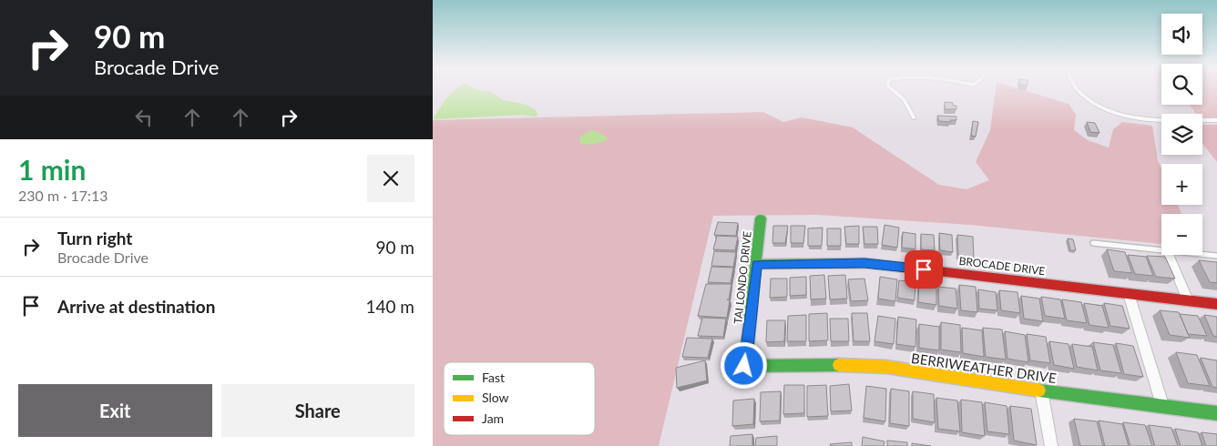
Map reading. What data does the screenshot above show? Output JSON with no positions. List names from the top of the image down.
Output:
{
  "streets": {
    "street": ["BROCADE DRIVE", "TAI LONDO DRIVE", "BERRIWEATHER DRIVE"]
  },
  "crossings": [
    ["BROCADE DRIVE", "TAI LONDO DRIVE"],
    ["TAI LONDO DRIVE", "BERRIWEATHER DRIVE"]
  ],
  "legend": ["Fast", "Slow", "Jam"],
  "page": {
    "turn": ["90 m", "Brocade Drive"],
    "map_buttons": ["+", "−"],
    "heading": ["1 min", "230 m · 17:13"],
    "list": [
      {
        "name": "Turn right",
        "note": "Brocade Drive",
        "value": "90 m"
      },
      {
        "name": "Arrive at destination",
        "value": "140 m"
      }
    ],
    "buttons": ["Exit", "Share"]
  }
}
